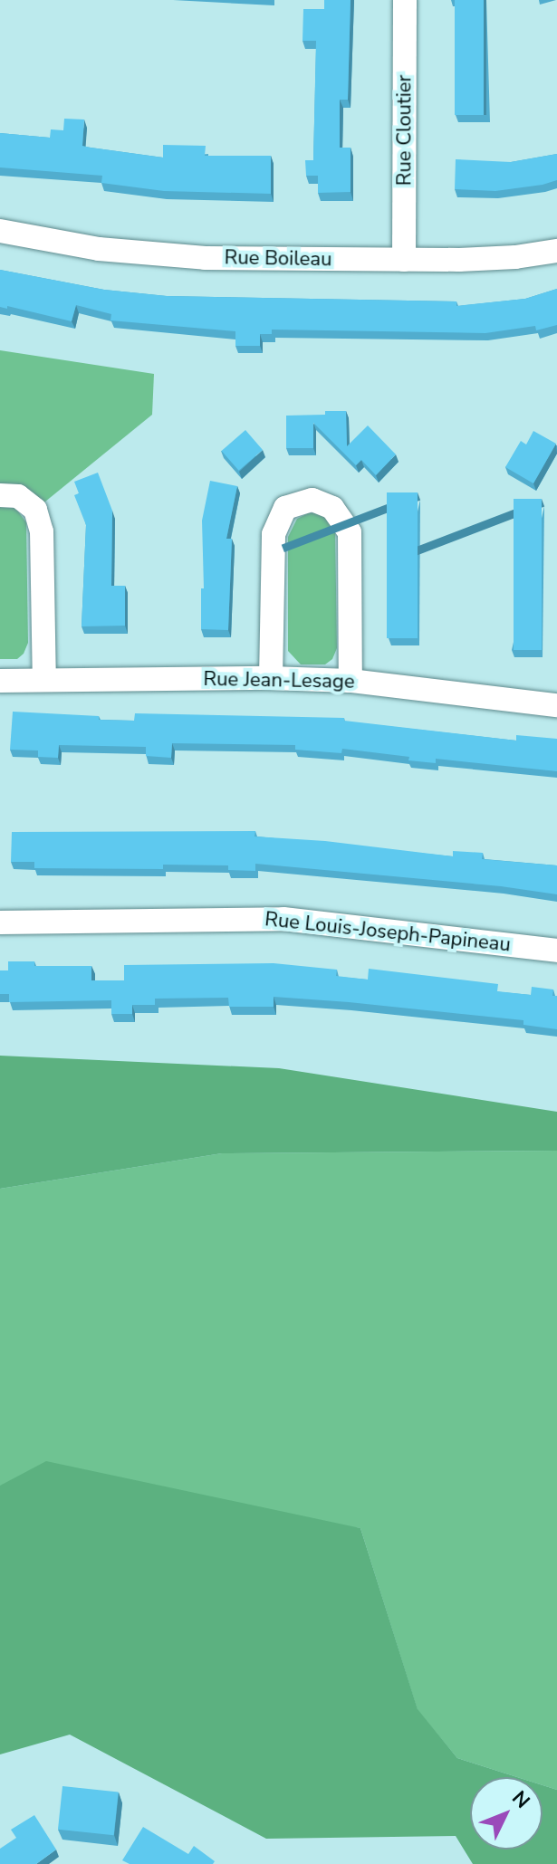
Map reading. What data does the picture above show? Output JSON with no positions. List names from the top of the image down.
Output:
{
  "streets": {
    "street": [
      "Rue Cloutier",
      "Rue Boileau",
      "Rue Jean-Lesage",
      "Rue Louis-Joseph-Papineau"
    ]
  },
  "crossings": [
    ["Rue Cloutier", "Rue Boileau"]
  ],
  "north": "top right"
}
